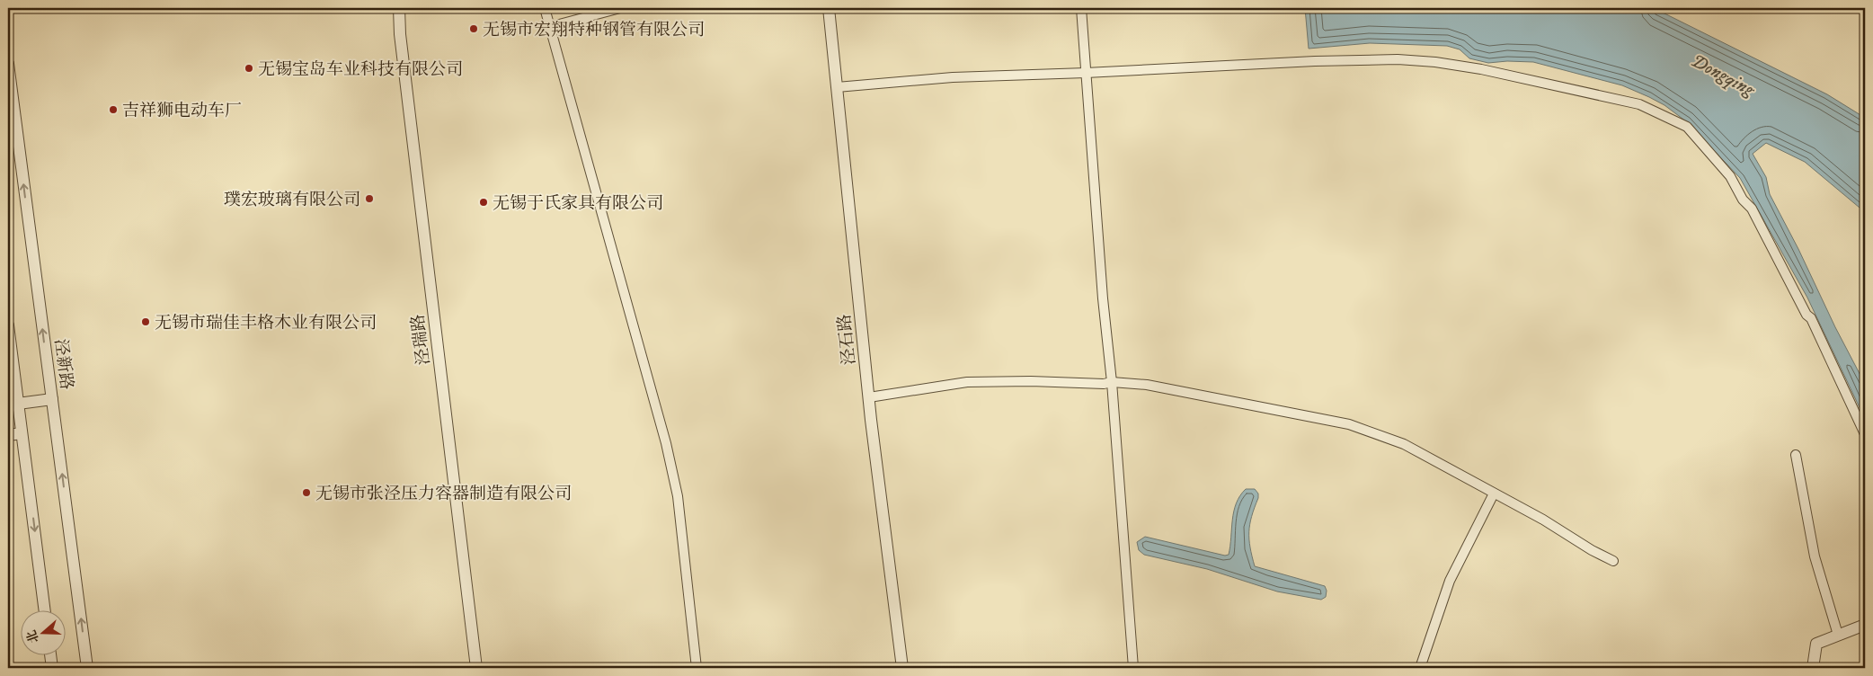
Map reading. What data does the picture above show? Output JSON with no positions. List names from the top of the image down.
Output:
{
  "streets": {
    "street": ["泾瑞路", "泾石路", "泾新路"]
  },
  "water": ["Dongqing"],
  "places": [
    "无锡市宏翔特种钢管有限公司",
    "无锡宝岛车业科技有限公司",
    "吉祥狮电动车厂",
    "璞宏玻璃有限公司",
    "无锡于氏家具有限公司",
    "无锡市瑞佳丰格木业有限公司",
    "无锡市张泾压力容器制造有限公司"
  ],
  "north": "left"
}
